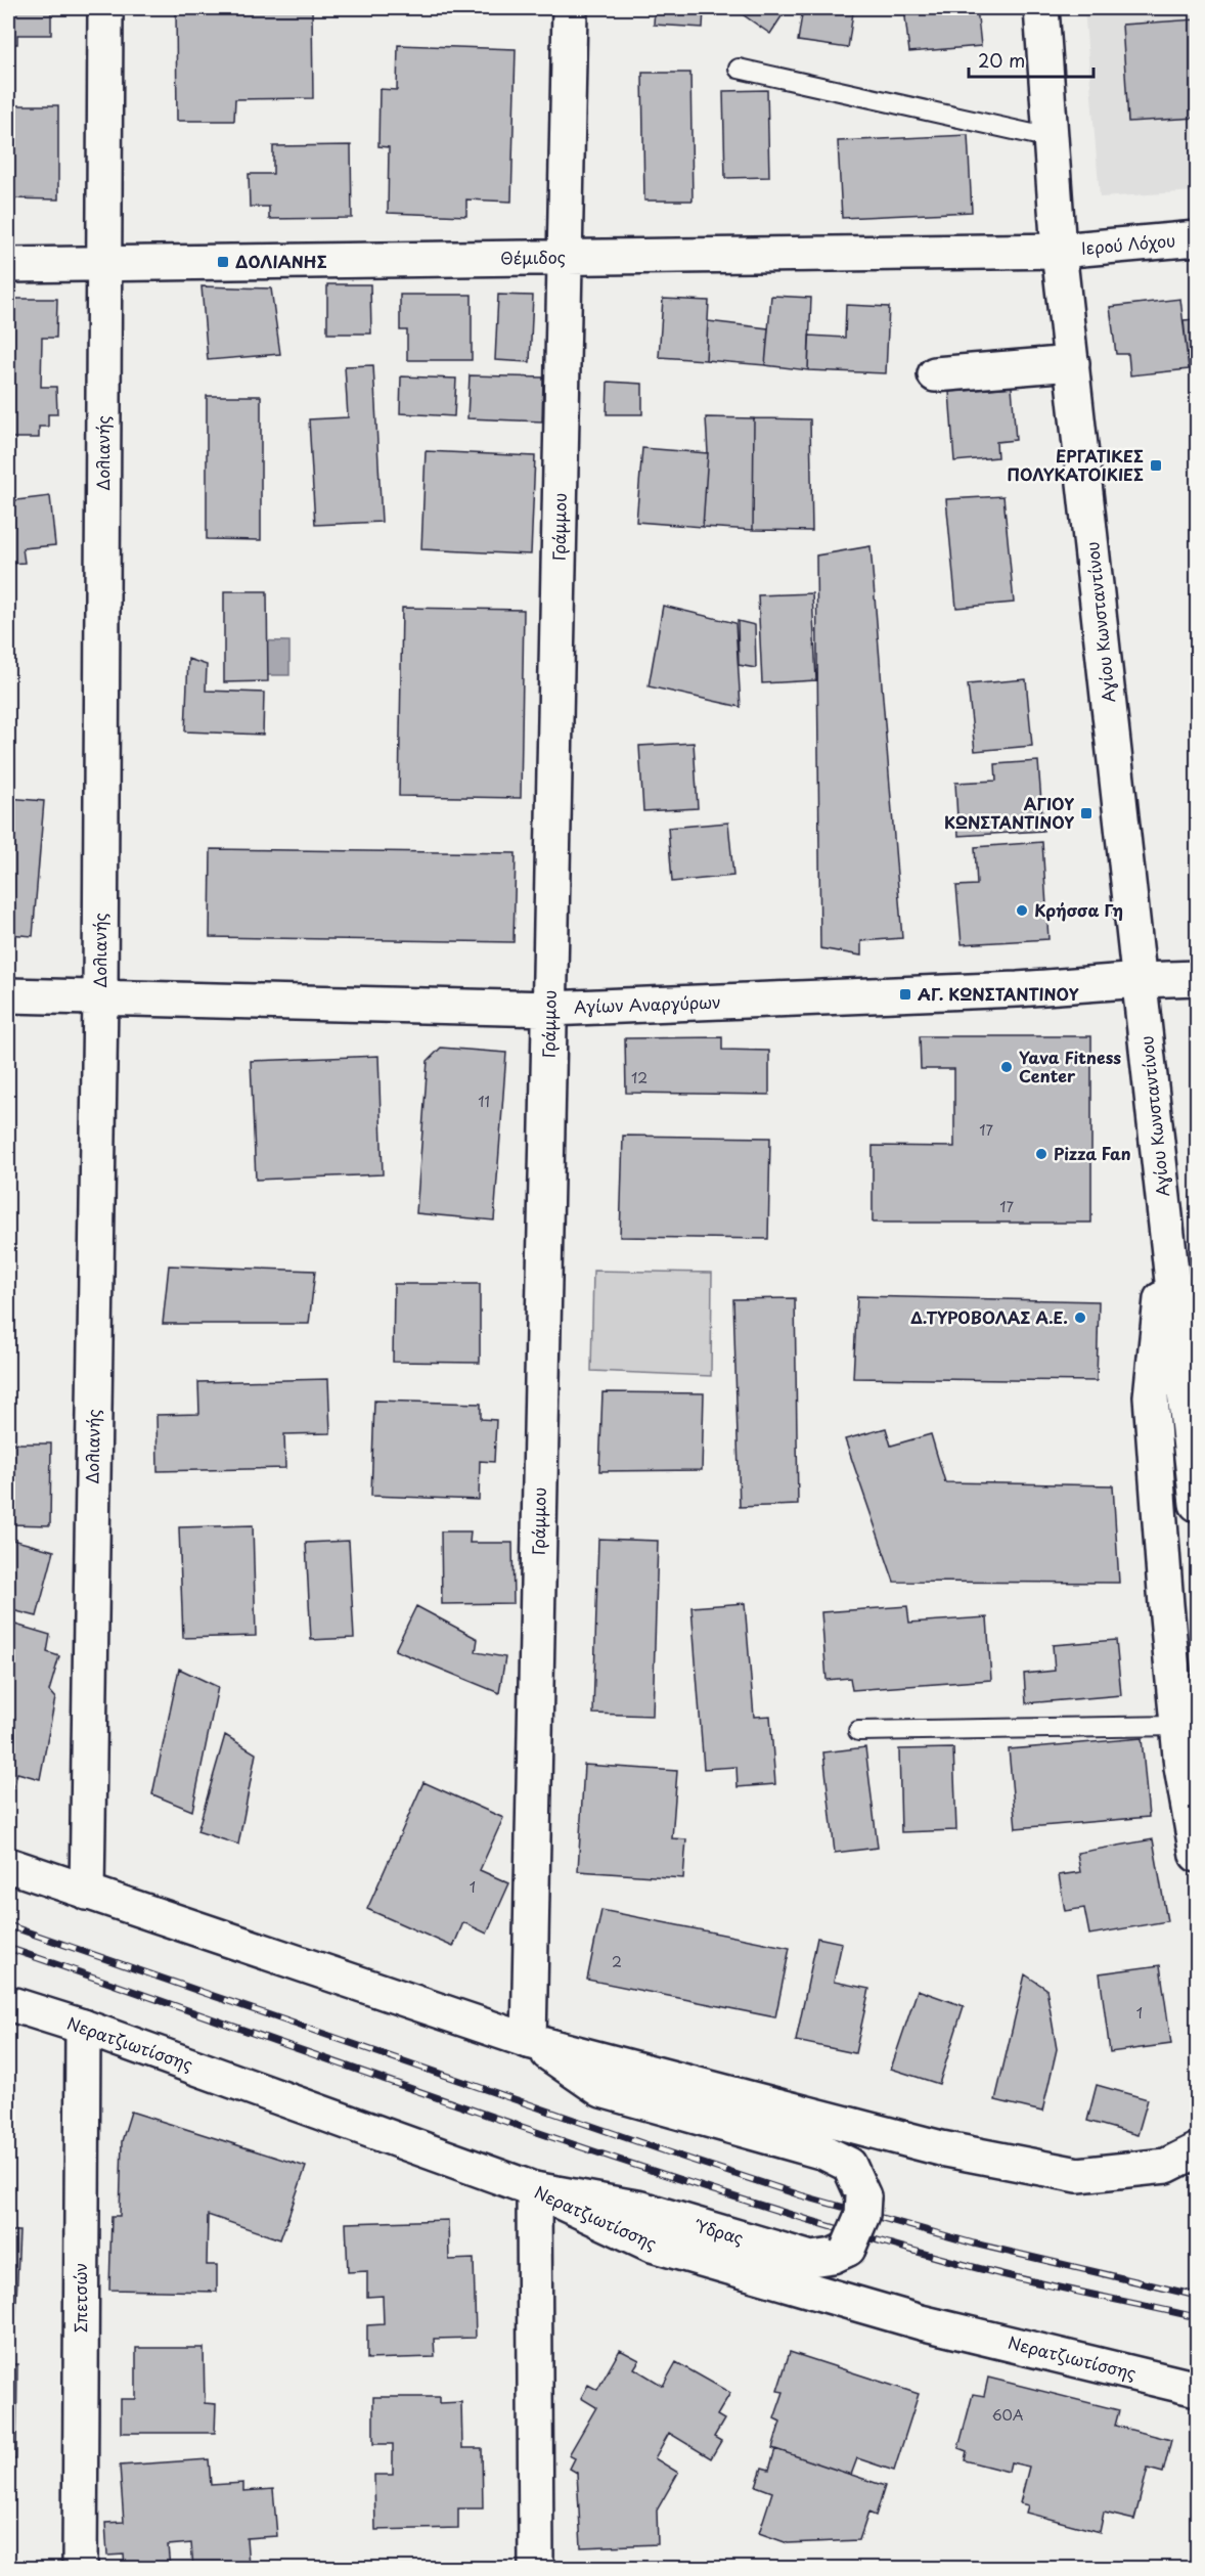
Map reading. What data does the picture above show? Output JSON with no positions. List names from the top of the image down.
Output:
{
  "streets": {
    "street": [
      "Ιερού Λόχου",
      "Θέμιδος",
      "Δολιανής",
      "Γράμμου",
      "Αγίου Κωνσταντίνου",
      "Αγίων Αναργύρων",
      "Νερατζιωτίσσης",
      "Ύδρας",
      "Σπετσών"
    ]
  },
  "crossings": [
    ["Ιερού Λόχου", "Θέμιδος"],
    ["Ιερού Λόχου", "Αγίου Κωνσταντίνου"],
    ["Θέμιδος", "Δολιανής"],
    ["Θέμιδος", "Γράμμου"],
    ["Θέμιδος", "Αγίου Κωνσταντίνου"],
    ["Δολιανής", "Αγίων Αναργύρων"],
    ["Γράμμου", "Αγίων Αναργύρων"],
    ["Γράμμου", "Ύδρας"],
    ["Αγίου Κωνσταντίνου", "Αγίων Αναργύρων"],
    ["Νερατζιωτίσσης", "Ύδρας"],
    ["Νερατζιωτίσσης", "Σπετσών"]
  ],
  "places": {
    "transit": [
      "ΔΟΛΙΑΝΗΣ",
      "ΕΡΓΑΤΙΚΕΣ ΠΟΛΥΚΑΤΟΙΚΙΕΣ",
      "ΑΓΙΟΥ ΚΩΝΣΤΑΝΤΙΝΟΥ",
      "ΑΓ. ΚΩΝΣΤΑΝΤΙΝΟΥ"
    ],
    "other": [
      "Κρήσσα Γη",
      "Yava Fitness Center",
      "Pizza Fan",
      "Δ.ΤΥΡΟΒΟΛΑΣ Α.Ε."
    ]
  },
  "house_numbers": [
    "12",
    "11",
    "17",
    "17",
    "1",
    "2",
    "1",
    "60Α"
  ],
  "scale_bar": "20 m"
}
